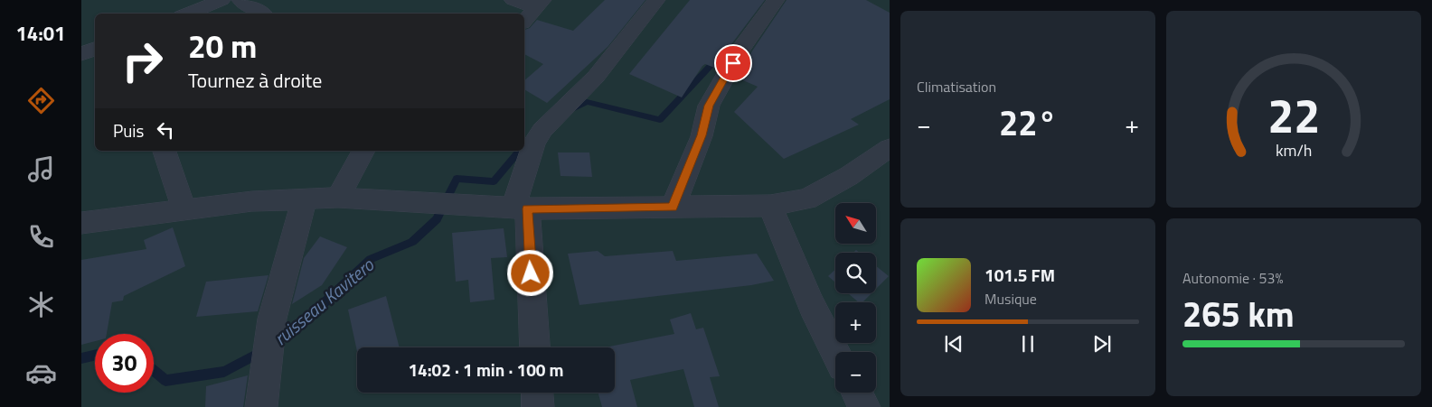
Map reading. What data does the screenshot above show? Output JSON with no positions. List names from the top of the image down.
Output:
{
  "water": ["ruisseau Kavitero"],
  "north": "top left",
  "page": {
    "tabs": "14:01",
    "tile": [
      "Climatisation",
      ["Autonomie · 53%", "265 km"]
    ],
    "turn": ["20 m", "Tournez à droite"],
    "heat": ["−", "22°", "+"],
    "then": "Puis",
    "map_buttons": ["+", "−"],
    "song": ["101.5 FM", "Musique"],
    "limit": "30",
    "trip": "14:02 · 1 min · 100 m",
    "gauge": ["22", "km/h"]
  }
}
